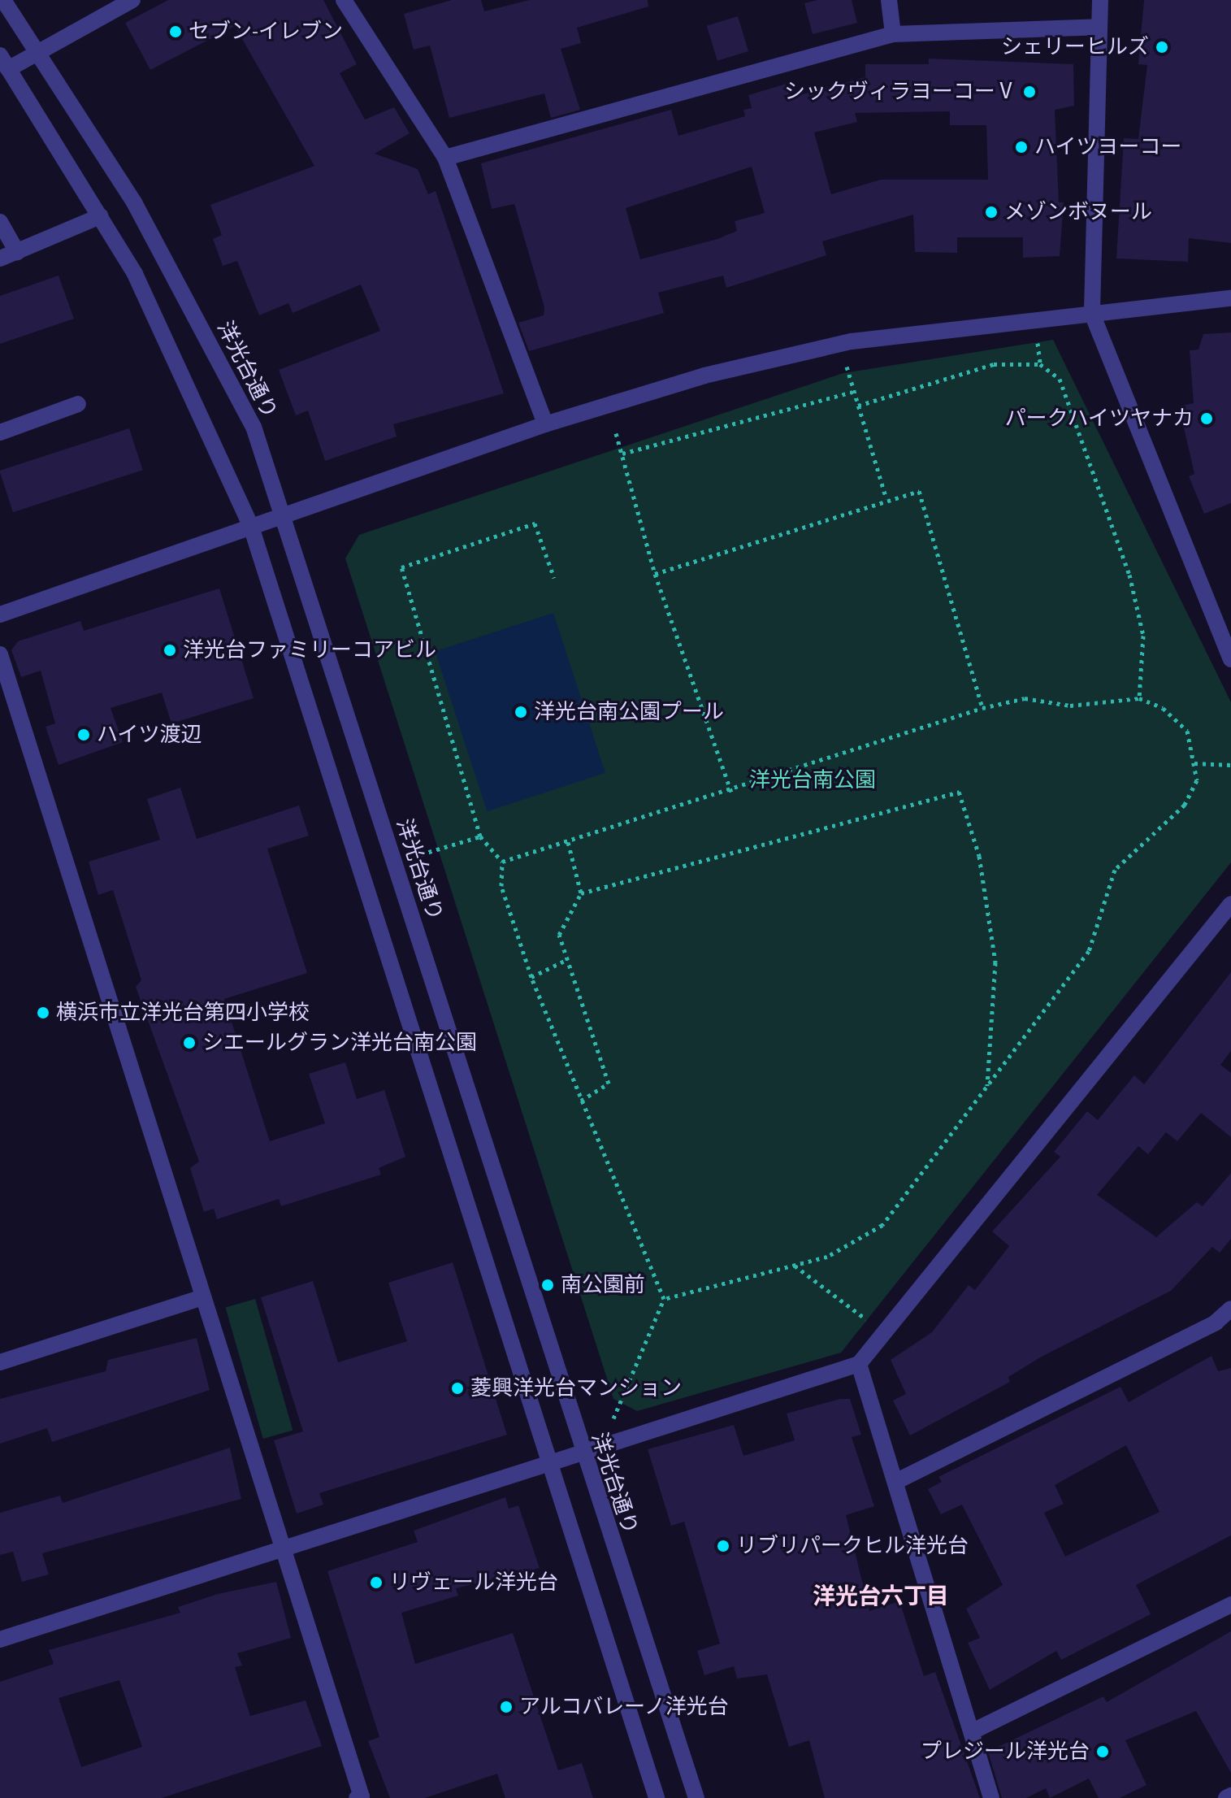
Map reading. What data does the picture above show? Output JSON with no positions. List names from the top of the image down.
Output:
{
  "streets": {
    "street": ["洋光台通り"]
  },
  "districts": ["洋光台六丁目"],
  "parks": ["洋光台南公園"],
  "places": [
    "セブン-イレブン",
    "シェリーヒルズ",
    "シックヴィラヨーコーⅤ",
    "ハイツヨーコー",
    "メゾンボヌール",
    "パークハイツヤナカ",
    "洋光台ファミリーコアビル",
    "洋光台南公園プール",
    "ハイツ渡辺",
    "横浜市立洋光台第四小学校",
    "シエールグラン洋光台南公園",
    "南公園前",
    "菱興洋光台マンション",
    "リブリパークヒル洋光台",
    "リヴェール洋光台",
    "アルコバレーノ洋光台",
    "プレジール洋光台"
  ]
}
